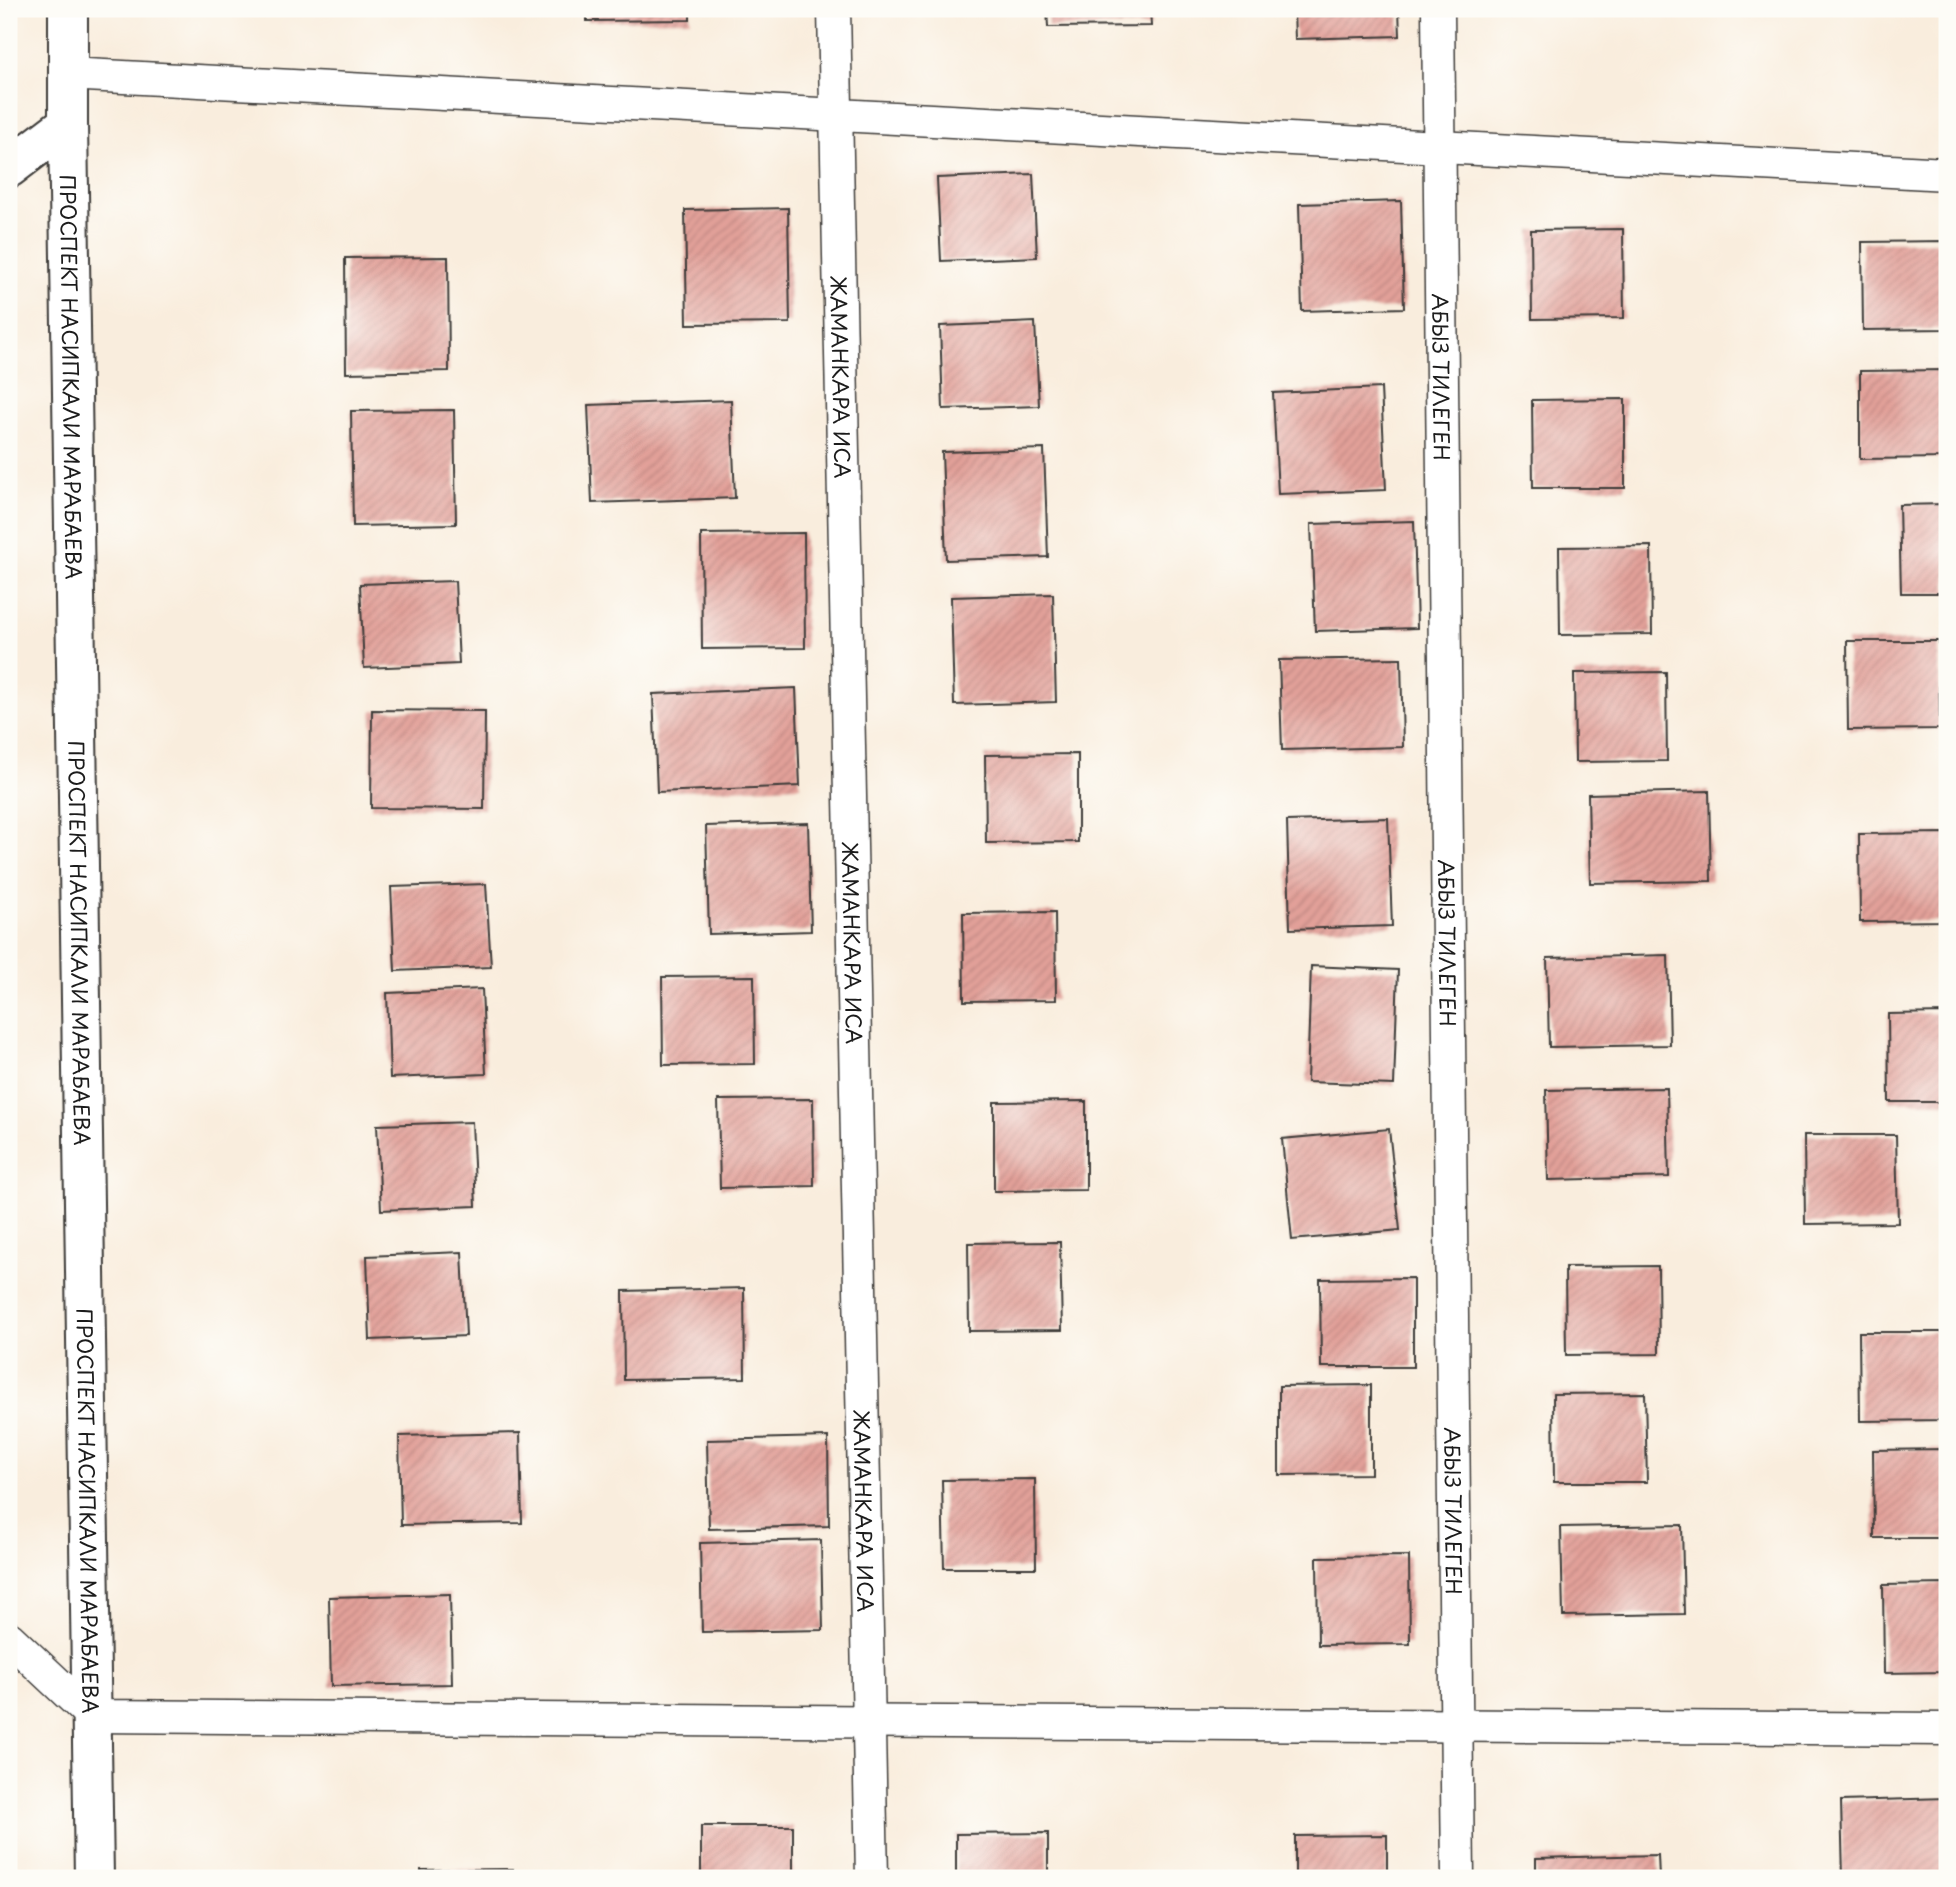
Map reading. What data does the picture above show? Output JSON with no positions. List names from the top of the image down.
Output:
{
  "streets": {
    "main road": ["ПРОСПЕКТ НАСИПКАЛИ МАРАБАЕВА"],
    "street": ["ЖАМАНКАРА ИСА", "АБЫЗ ТИЛЕГЕН"]
  }
}
